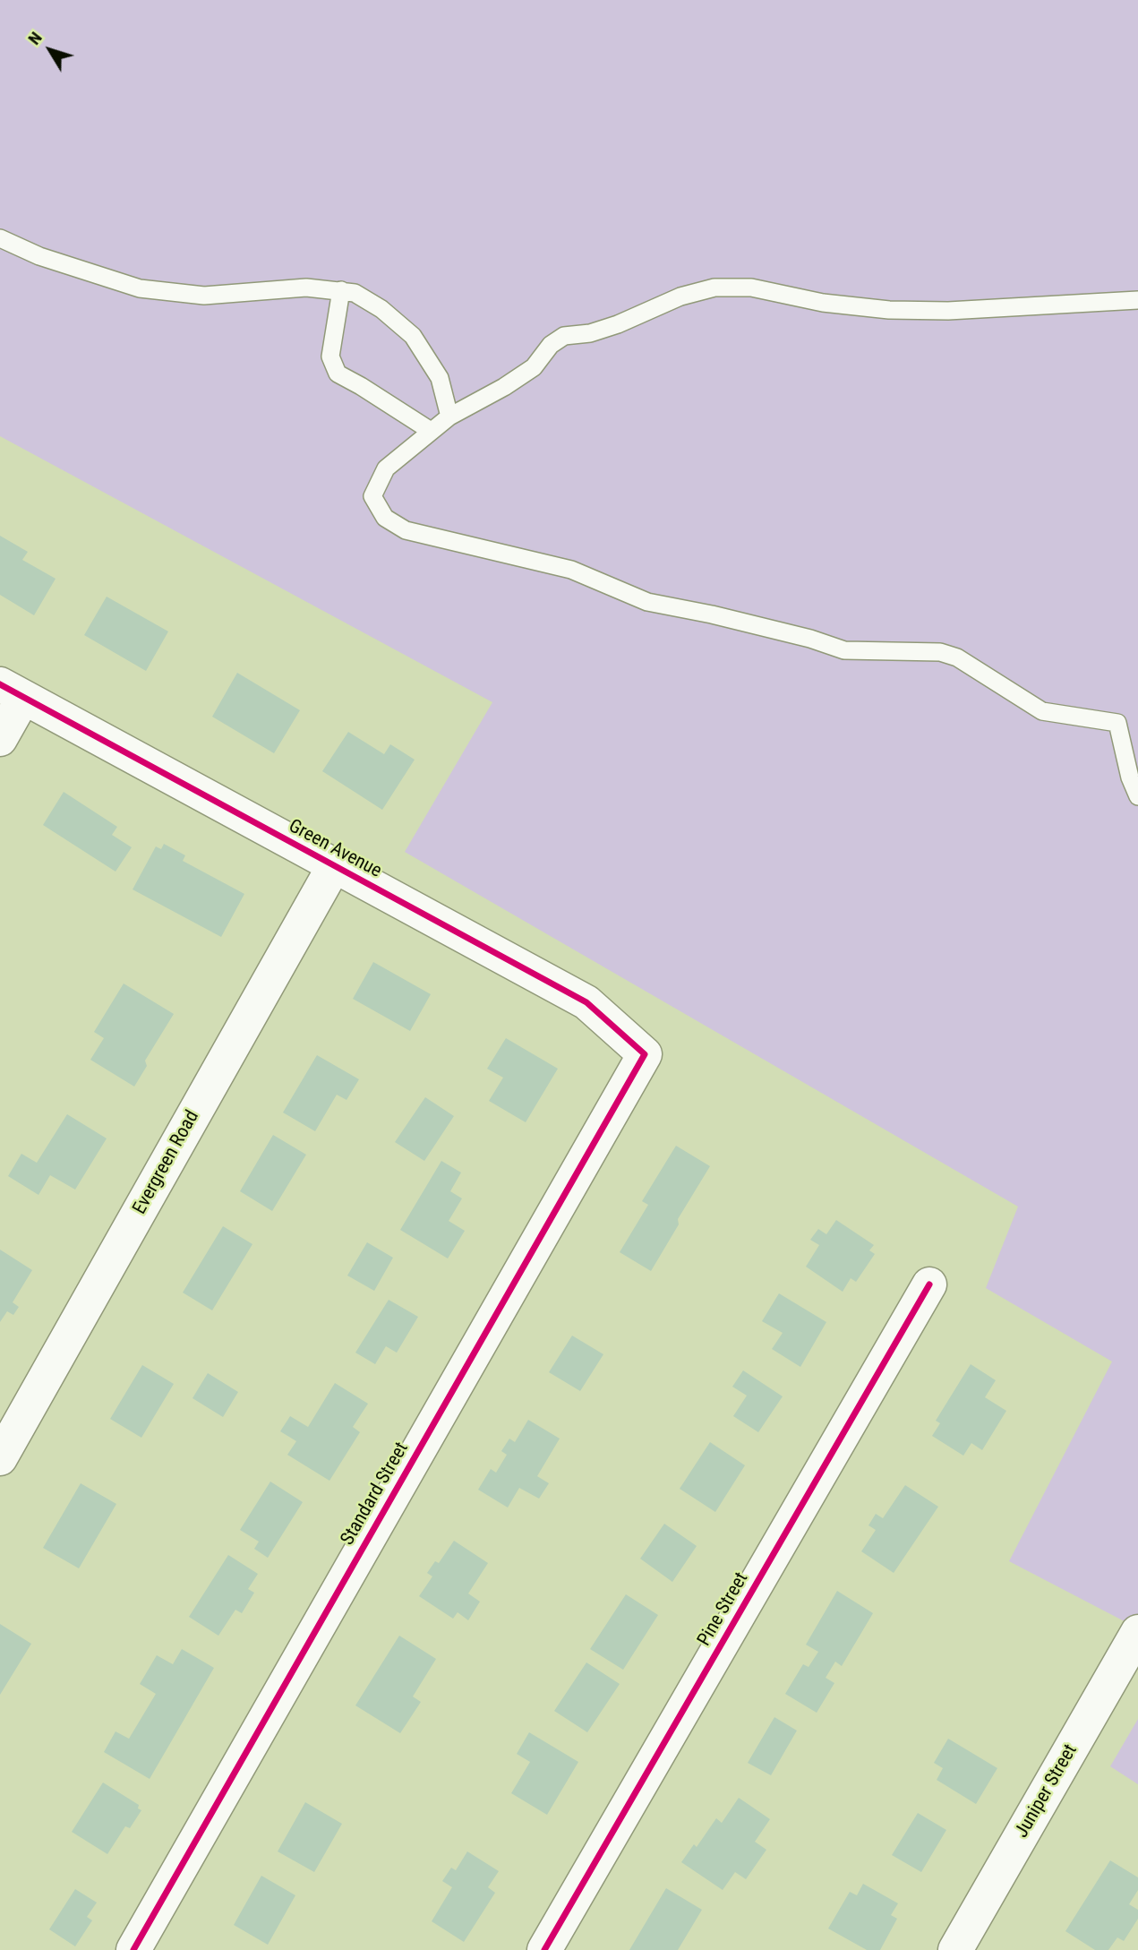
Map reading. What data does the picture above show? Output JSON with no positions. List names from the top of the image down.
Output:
{
  "streets": {
    "street": [
      "Green Avenue",
      "Evergreen Road",
      "Standard Street",
      "Pine Street",
      "Juniper Street"
    ]
  },
  "crossings": [
    ["Green Avenue", "Evergreen Road"],
    ["Green Avenue", "Standard Street"]
  ],
  "north": "top left"
}
